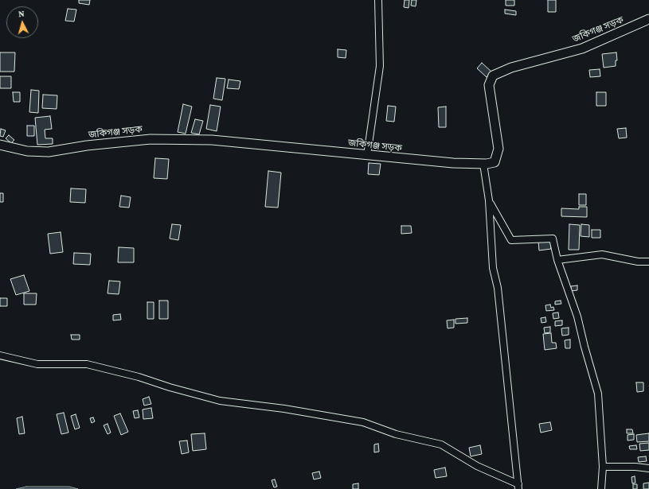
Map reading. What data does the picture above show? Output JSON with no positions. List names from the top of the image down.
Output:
{
  "streets": {
    "main road": ["জকিগঞ্জ সড়ক"]
  },
  "north": "top"
}
